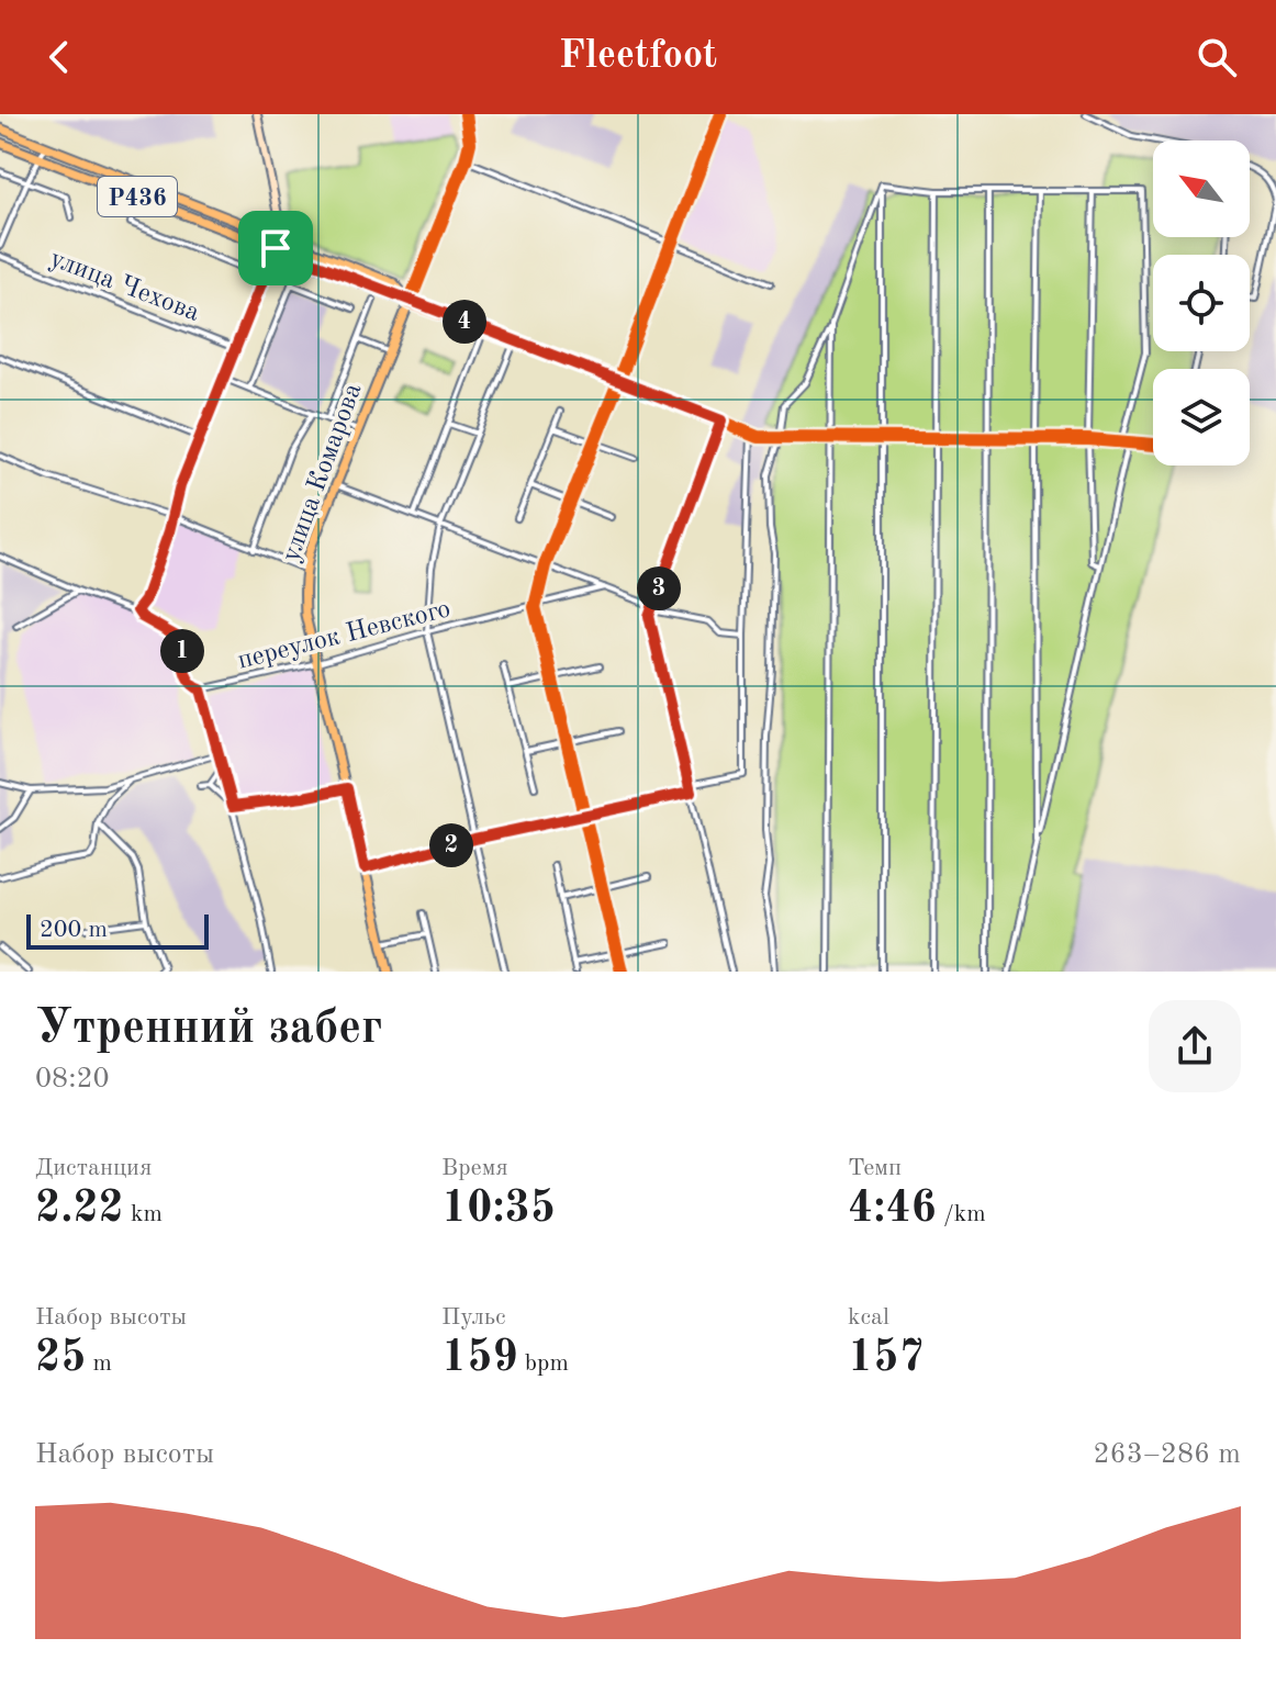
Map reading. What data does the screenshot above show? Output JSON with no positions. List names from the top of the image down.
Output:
{
  "streets": {
    "main road": ["P436", "улица Комарова"],
    "street": ["улица Чехова", "переулок Невского"]
  },
  "crossings": [
    ["P436", "улица Комарова"],
    ["улица Комарова", "переулок Невского"]
  ],
  "scale_bar": "200 m",
  "north": "top left",
  "page": {
    "header": "Fleetfoot",
    "pins": [
      "4",
      "3",
      "1",
      "2"
    ],
    "scale": "200 m",
    "heading": ["Утренний забег", "08:20"],
    "stats": [
      ["Дистанция", "2.22 km"],
      ["Время", "10:35"],
      ["Темп", "4:46 /km"],
      ["Набор высоты", "25 m"],
      ["Пульс", "159 bpm"],
      ["kcal", "157"]
    ],
    "chart": ["Набор высоты", "263–286 m"]
  }
}
